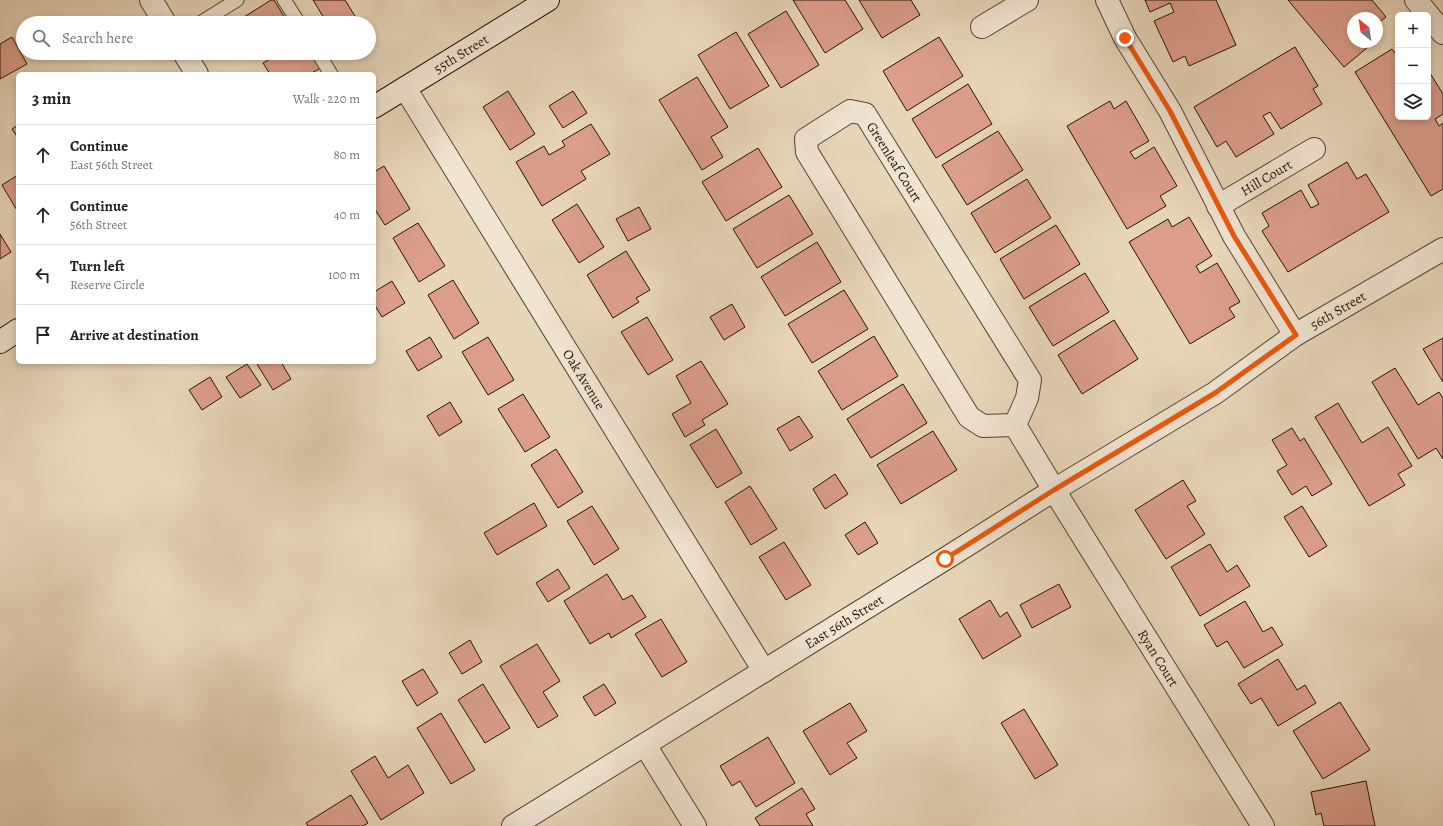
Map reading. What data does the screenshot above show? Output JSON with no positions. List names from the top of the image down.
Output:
{
  "streets": {
    "street": [
      "55th Street",
      "Greenleaf Court",
      "Hill Court",
      "56th Street",
      "Oak Avenue",
      "East 56th Street",
      "Ryan Court"
    ]
  },
  "crossings": [
    ["55th Street", "Oak Avenue"],
    ["56th Street", "East 56th Street"],
    ["Oak Avenue", "East 56th Street"],
    ["East 56th Street", "Ryan Court"]
  ],
  "north": "top left",
  "page": {
    "map_buttons": ["+", "−"],
    "search": "Search here",
    "heading": ["3 min", "Walk · 220 m"],
    "list": [
      ["Continue", "East 56th Street", "80 m"],
      ["Continue", "56th Street", "40 m"],
      ["Turn left", "Reserve Circle", "100 m"],
      "Arrive at destination"
    ]
  }
}
